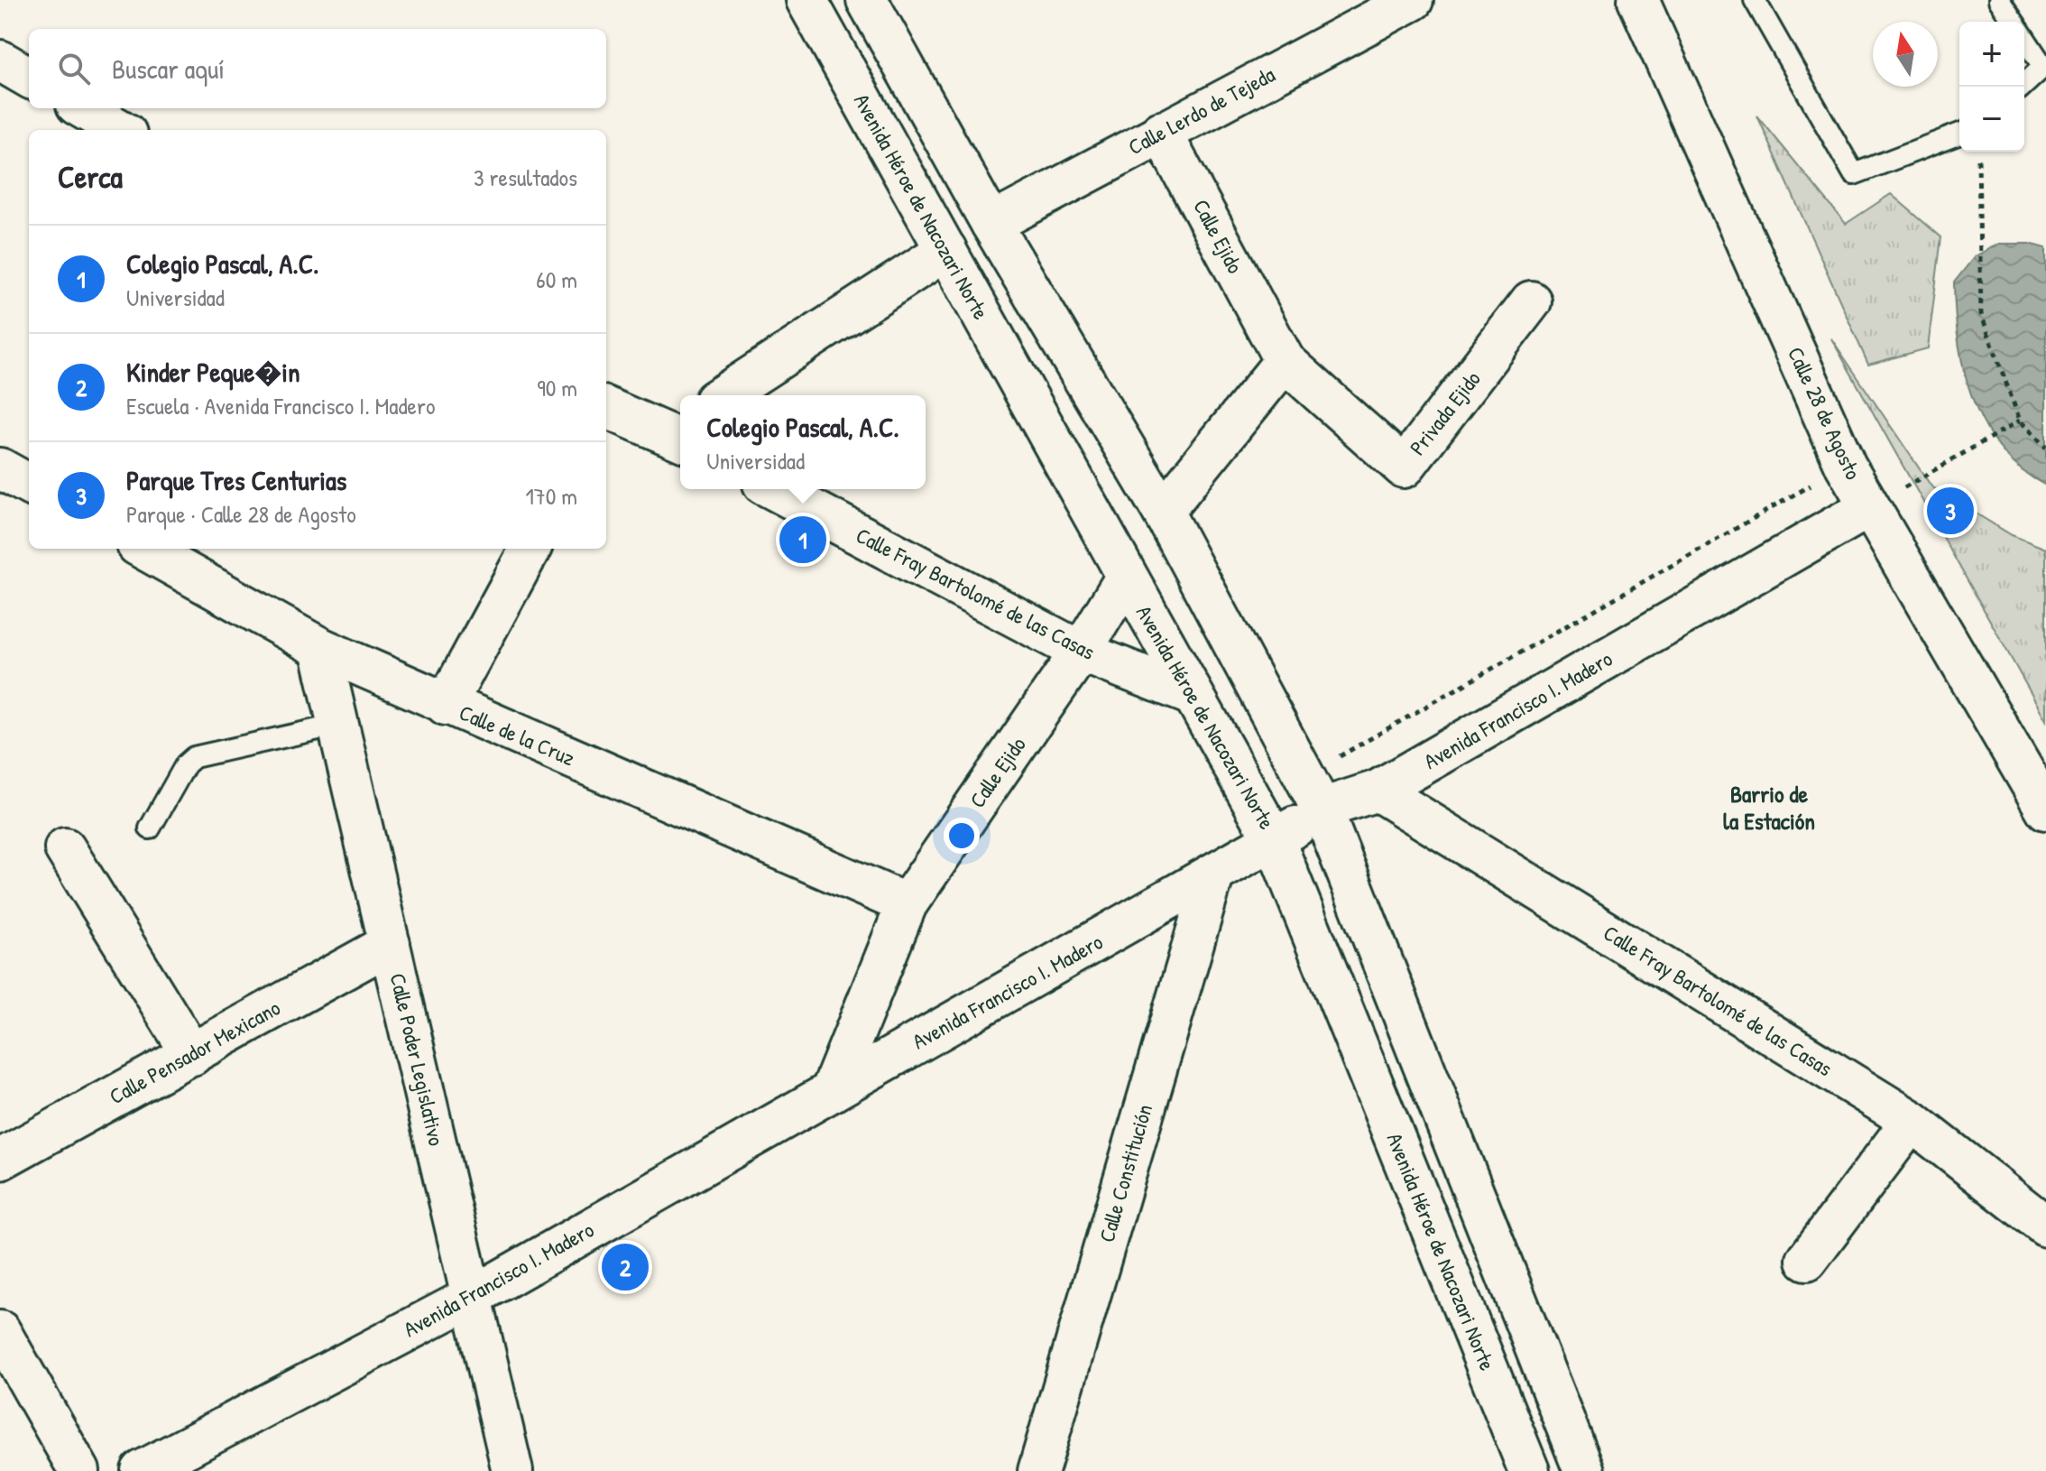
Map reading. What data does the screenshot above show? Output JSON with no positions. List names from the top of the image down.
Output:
{
  "streets": {
    "street": [
      "Calle Lerdo de Tejeda",
      "Avenida Héroe de Nacozari Norte",
      "Calle Ejido",
      "Privada Ejido",
      "Calle 28 de Agosto",
      "Calle Fray Bartolomé de las Casas",
      "Avenida Francisco I. Madero",
      "Calle de la Cruz",
      "Calle Pensador Mexicano",
      "Calle Poder Legislativo",
      "Calle Constitución"
    ]
  },
  "crossings": [
    ["Calle Lerdo de Tejeda", "Calle Ejido"],
    ["Avenida Héroe de Nacozari Norte", "Calle Ejido"],
    ["Avenida Héroe de Nacozari Norte", "Calle Fray Bartolomé de las Casas"],
    ["Avenida Héroe de Nacozari Norte", "Avenida Francisco I. Madero"],
    ["Calle Ejido", "Privada Ejido"],
    ["Calle Ejido", "Calle Fray Bartolomé de las Casas"],
    ["Calle Ejido", "Avenida Francisco I. Madero"],
    ["Calle Ejido", "Calle de la Cruz"],
    ["Calle 28 de Agosto", "Avenida Francisco I. Madero"],
    ["Calle Fray Bartolomé de las Casas", "Avenida Francisco I. Madero"],
    ["Avenida Francisco I. Madero", "Calle Poder Legislativo"],
    ["Avenida Francisco I. Madero", "Calle Constitución"],
    ["Calle de la Cruz", "Calle Poder Legislativo"],
    ["Calle Pensador Mexicano", "Calle Poder Legislativo"]
  ],
  "districts": ["Barrio de la Estación"],
  "north": "top",
  "page": {
    "map_buttons": ["+", "−"],
    "search": "Buscar aquí",
    "heading": ["Cerca", "3 resultados"],
    "list": [
      {
        "mark": "1",
        "name": "Colegio Pascal, A.C.",
        "note": "Universidad",
        "value": "60 m"
      },
      {
        "mark": "2",
        "name": "Kinder Peque�in",
        "note": "Escuela · Avenida Francisco I. Madero",
        "value": "90 m"
      },
      {
        "mark": "3",
        "name": "Parque Tres Centurias",
        "note": "Parque · Calle 28 de Agosto",
        "value": "170 m"
      }
    ],
    "popup": ["Colegio Pascal, A.C.", "Universidad"],
    "pins": ["3", "1", "2"]
  }
}
